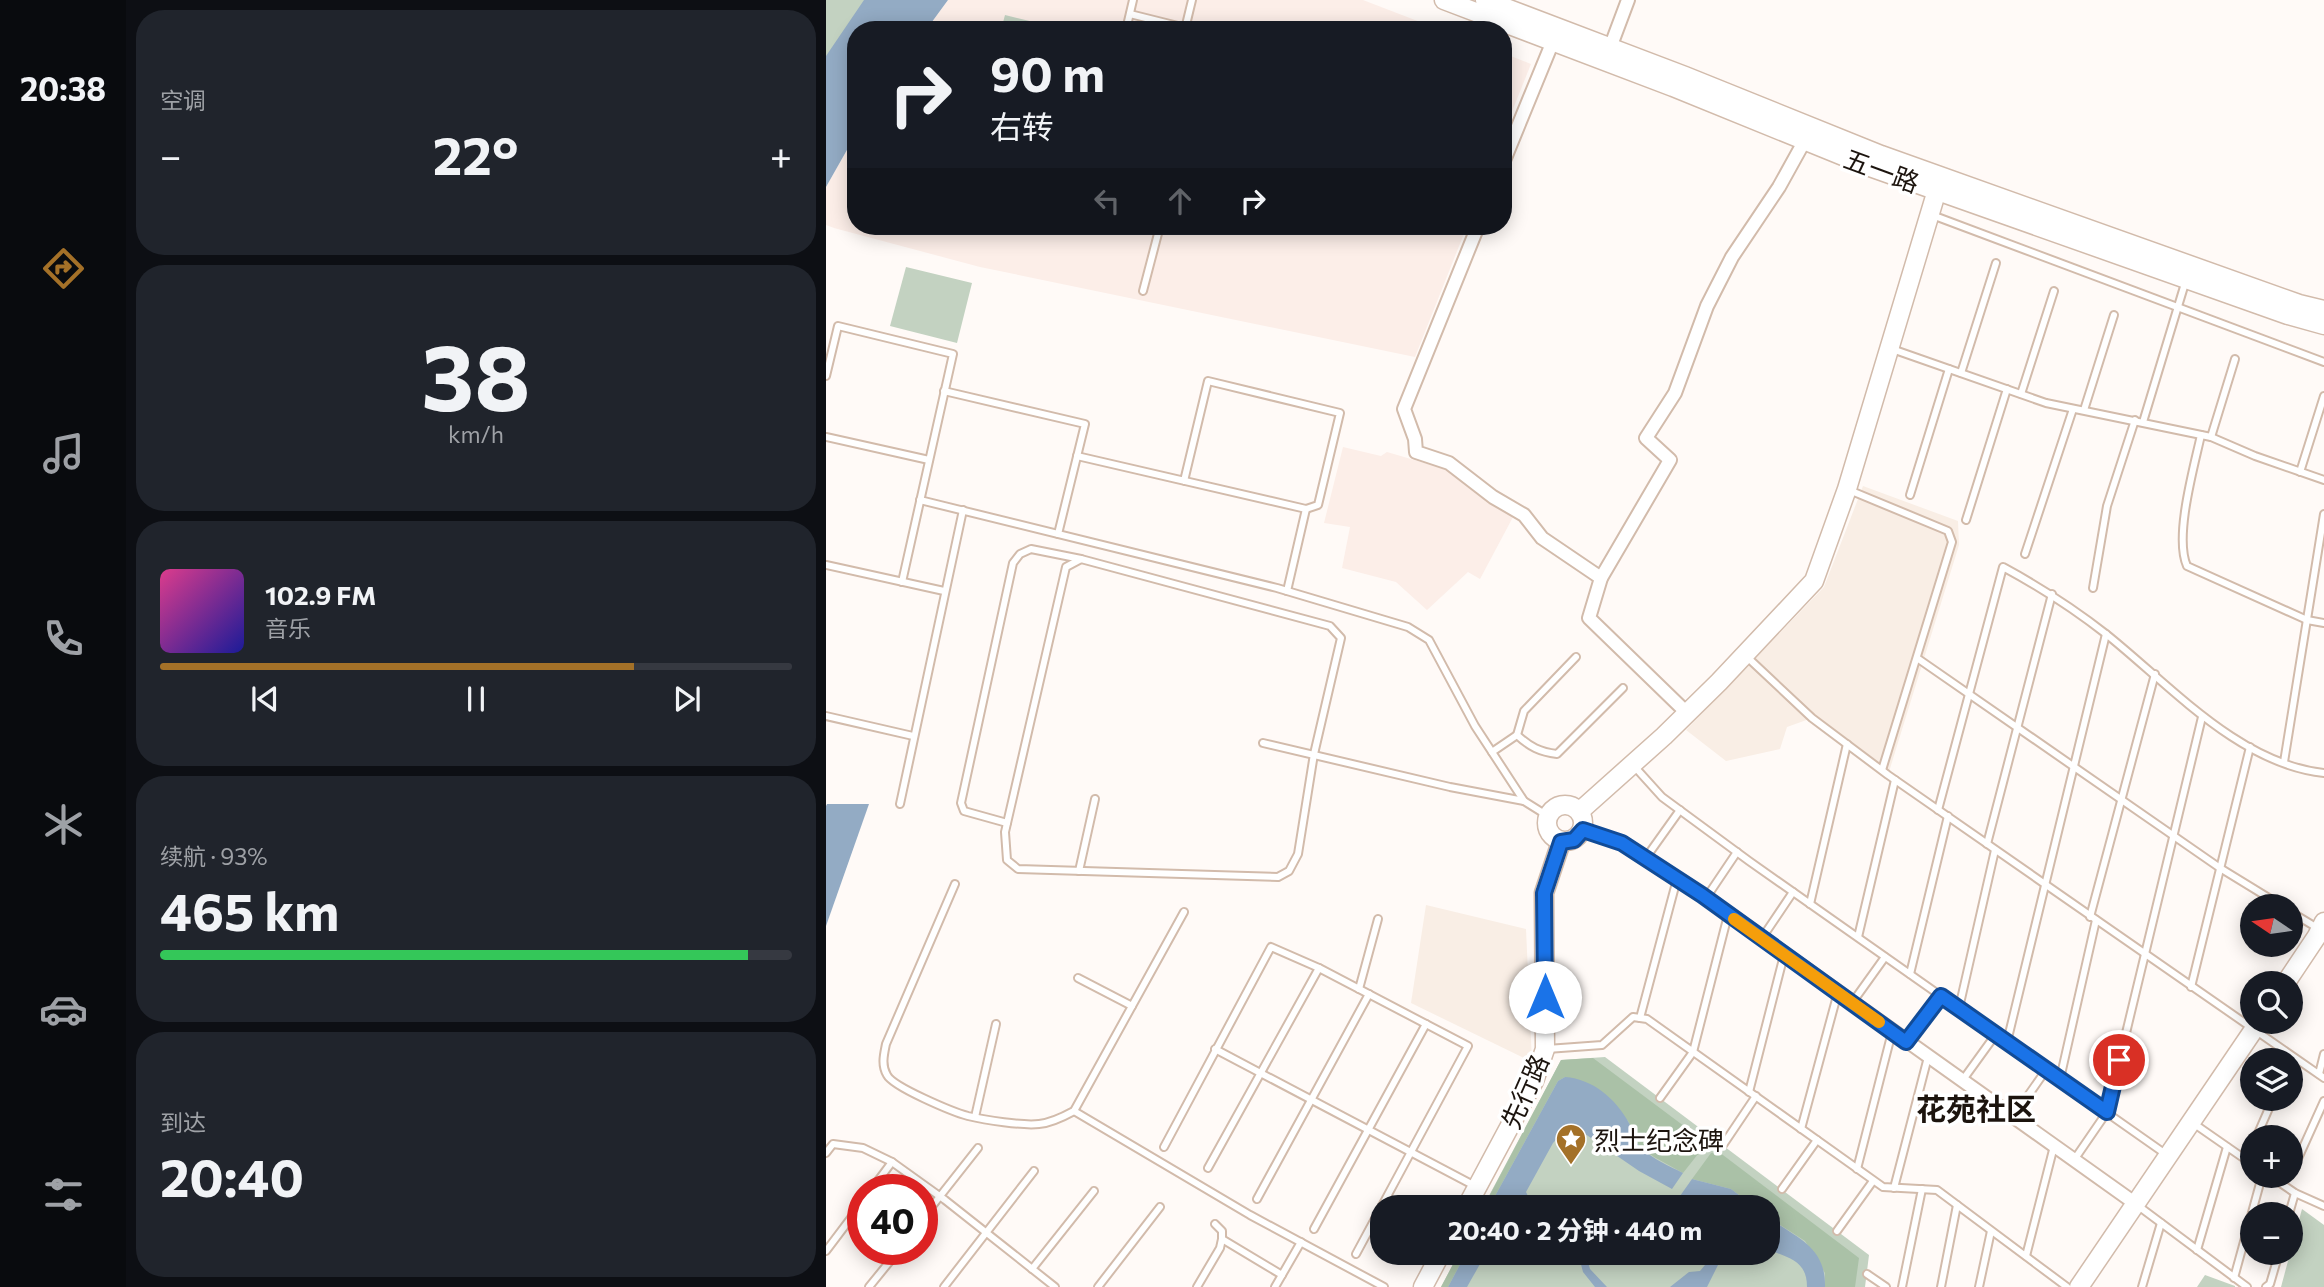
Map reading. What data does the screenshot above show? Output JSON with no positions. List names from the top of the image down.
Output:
{
  "streets": {
    "street": ["五一路", "先行路"]
  },
  "districts": ["花苑社区"],
  "places": {
    "place": ["烈士纪念碑"]
  },
  "north": "left",
  "page": {
    "tabs": "20:38",
    "tile": [
      "空调",
      ["38", "km/h"],
      ["续航 · 93%", "465 km"],
      ["到达", "20:40"]
    ],
    "turn": ["90 m", "右转"],
    "heat": ["−", "22°", "+"],
    "song": ["102.9 FM", "音乐"],
    "map_buttons": ["+", "−"],
    "limit": "40",
    "trip": "20:40 · 2 分钟 · 440 m"
  }
}
